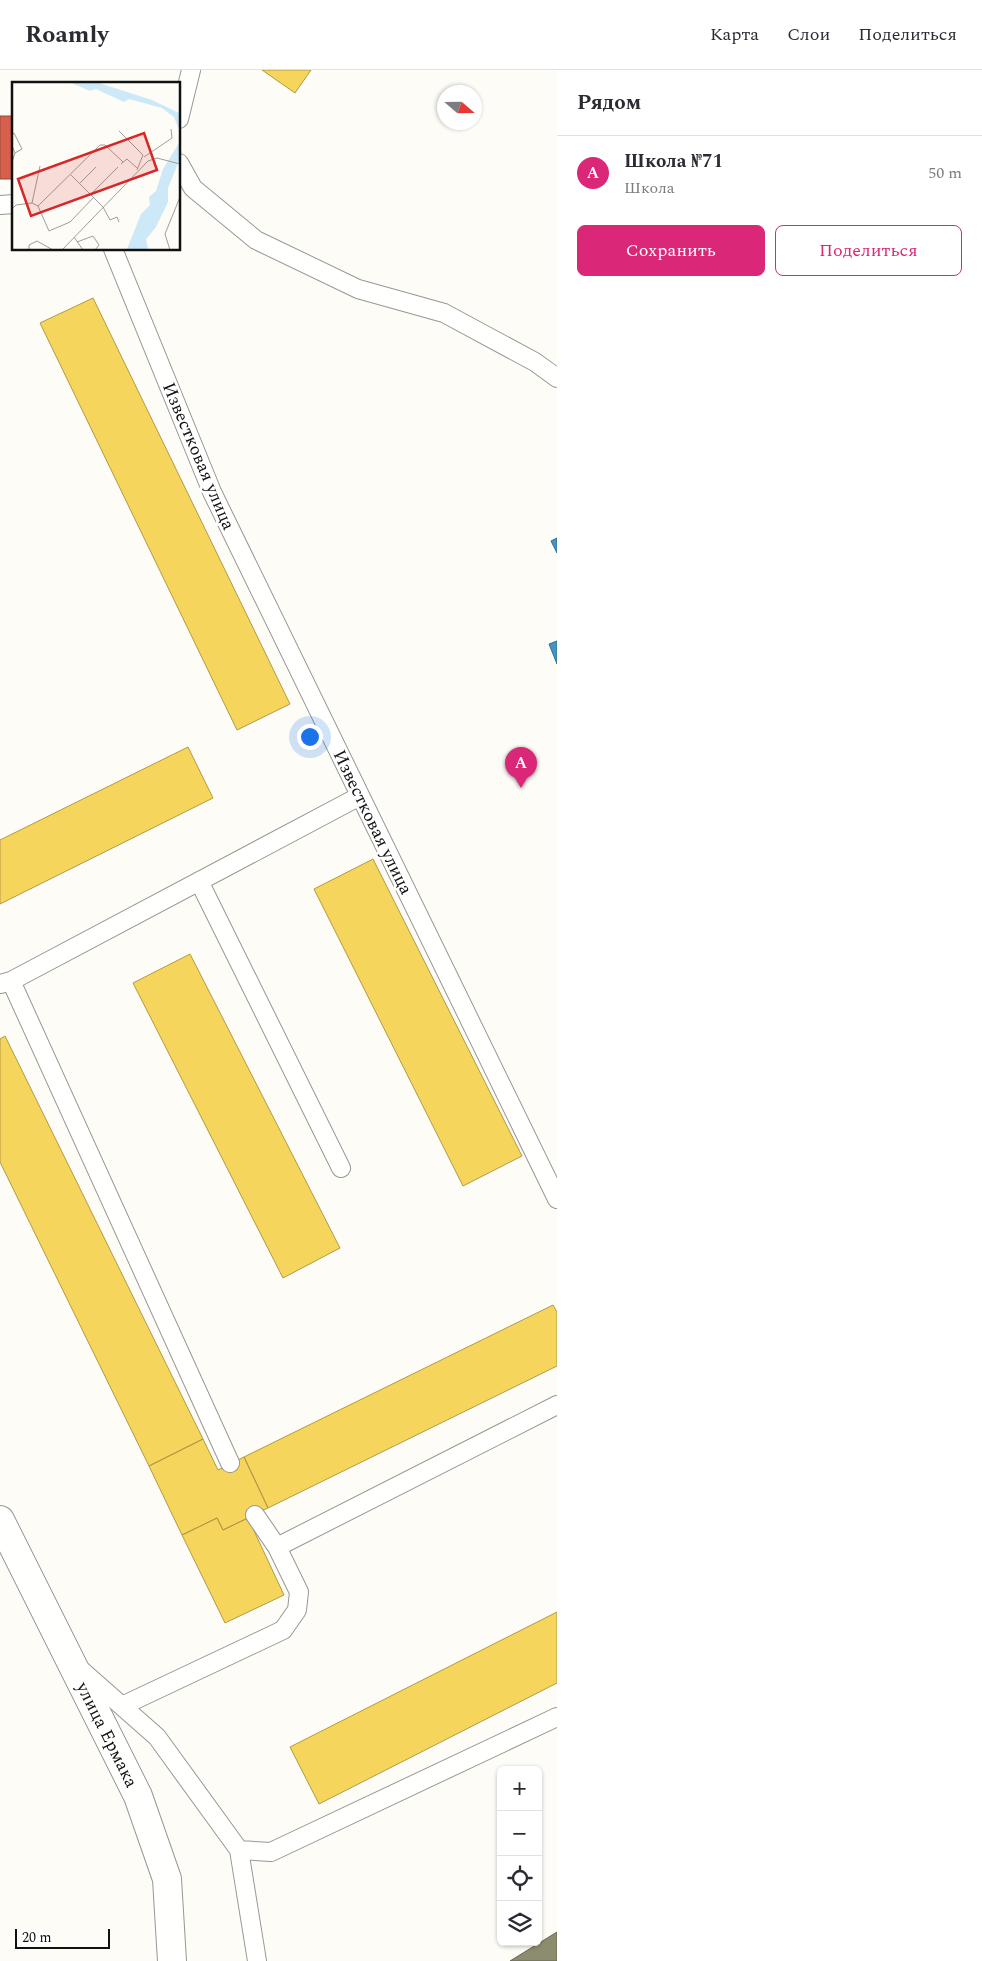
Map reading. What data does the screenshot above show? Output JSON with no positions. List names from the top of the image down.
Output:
{
  "streets": {
    "street": ["улица Ермака"],
    "lane": ["Известковая улица"]
  },
  "scale_bar": "20 m",
  "north": "right",
  "page": {
    "header": "Roamly",
    "nav": ["Карта", "Слои", "Поделиться"],
    "heading": "Рядом",
    "list": [
      {
        "mark": "A",
        "name": "Школа №71",
        "note": "Школа",
        "value": "50 m"
      }
    ],
    "buttons": ["Сохранить", "Поделиться"],
    "pins": "A",
    "map_buttons": ["+", "−"],
    "scale": "20 m"
  }
}
